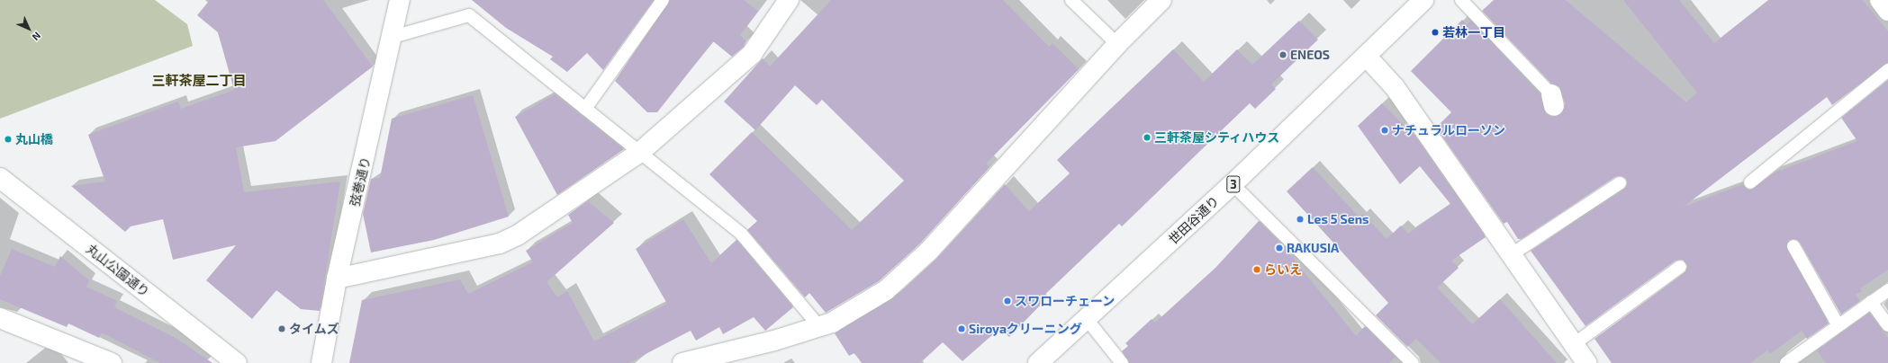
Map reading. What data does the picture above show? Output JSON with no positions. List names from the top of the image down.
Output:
{
  "streets": {
    "street": [
      "弦巻通り",
      "3",
      "世田谷通り",
      "丸山公園通り"
    ]
  },
  "districts": ["三軒茶屋二丁目"],
  "places": [
    "若林一丁目",
    "ENEOS",
    "ナチュラルローソン",
    "三軒茶屋シティハウス",
    "丸山橋",
    "Les 5 Sens",
    "RAKUSIA",
    "らいえ",
    "スワローチェーン",
    "タイムズ",
    "Siroyaクリーニング"
  ],
  "north": "bottom right"
}
